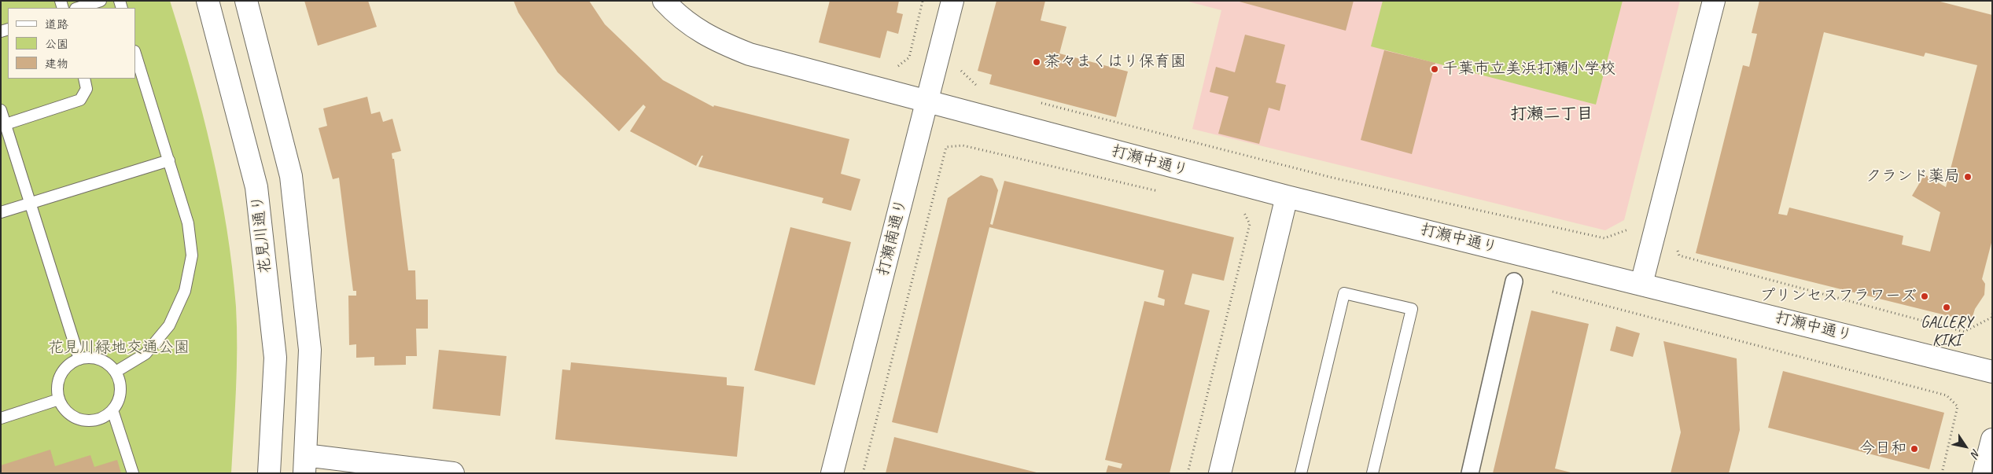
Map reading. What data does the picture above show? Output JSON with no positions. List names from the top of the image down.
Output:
{
  "streets": {
    "street": ["打瀬中通り", "花見川通り", "打瀬南通り"]
  },
  "crossings": [
    ["打瀬中通り", "打瀬南通り"]
  ],
  "districts": ["打瀬二丁目"],
  "parks": ["花見川緑地交通公園"],
  "places": [
    "茶々まくはり保育園",
    "千葉市立美浜打瀬小学校",
    "クランド薬局",
    "プリンセスフラワーズ",
    "GALLERY KIKI",
    "今日和"
  ],
  "legend": ["道路", "公園", "建物"],
  "north": "bottom right"
}
